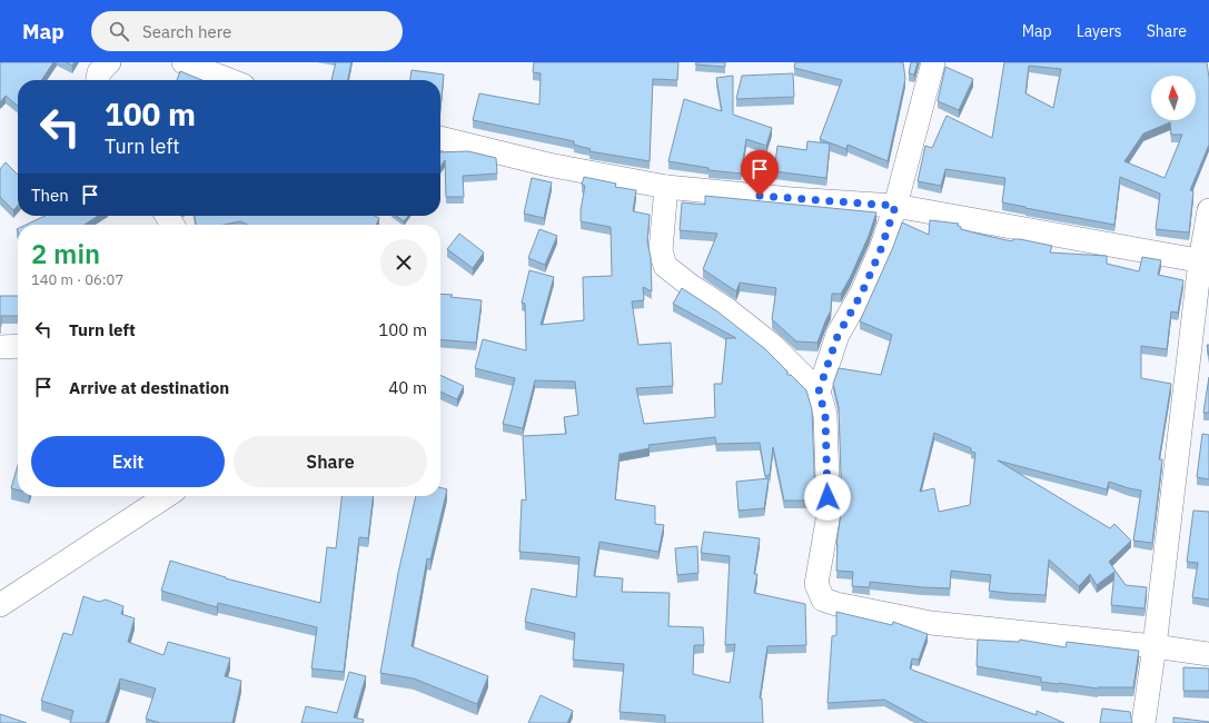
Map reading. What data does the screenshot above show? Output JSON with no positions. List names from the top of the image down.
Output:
{
  "north": "top",
  "page": {
    "header": "Map",
    "search": "Search here",
    "nav": ["Map", "Layers", "Share"],
    "turn": ["100 m", "Turn left"],
    "then": "Then",
    "heading": ["2 min", "140 m · 06:07"],
    "list": [
      {
        "name": "Turn left",
        "value": "100 m"
      },
      {
        "name": "Arrive at destination",
        "value": "40 m"
      }
    ],
    "buttons": ["Exit", "Share"]
  }
}
